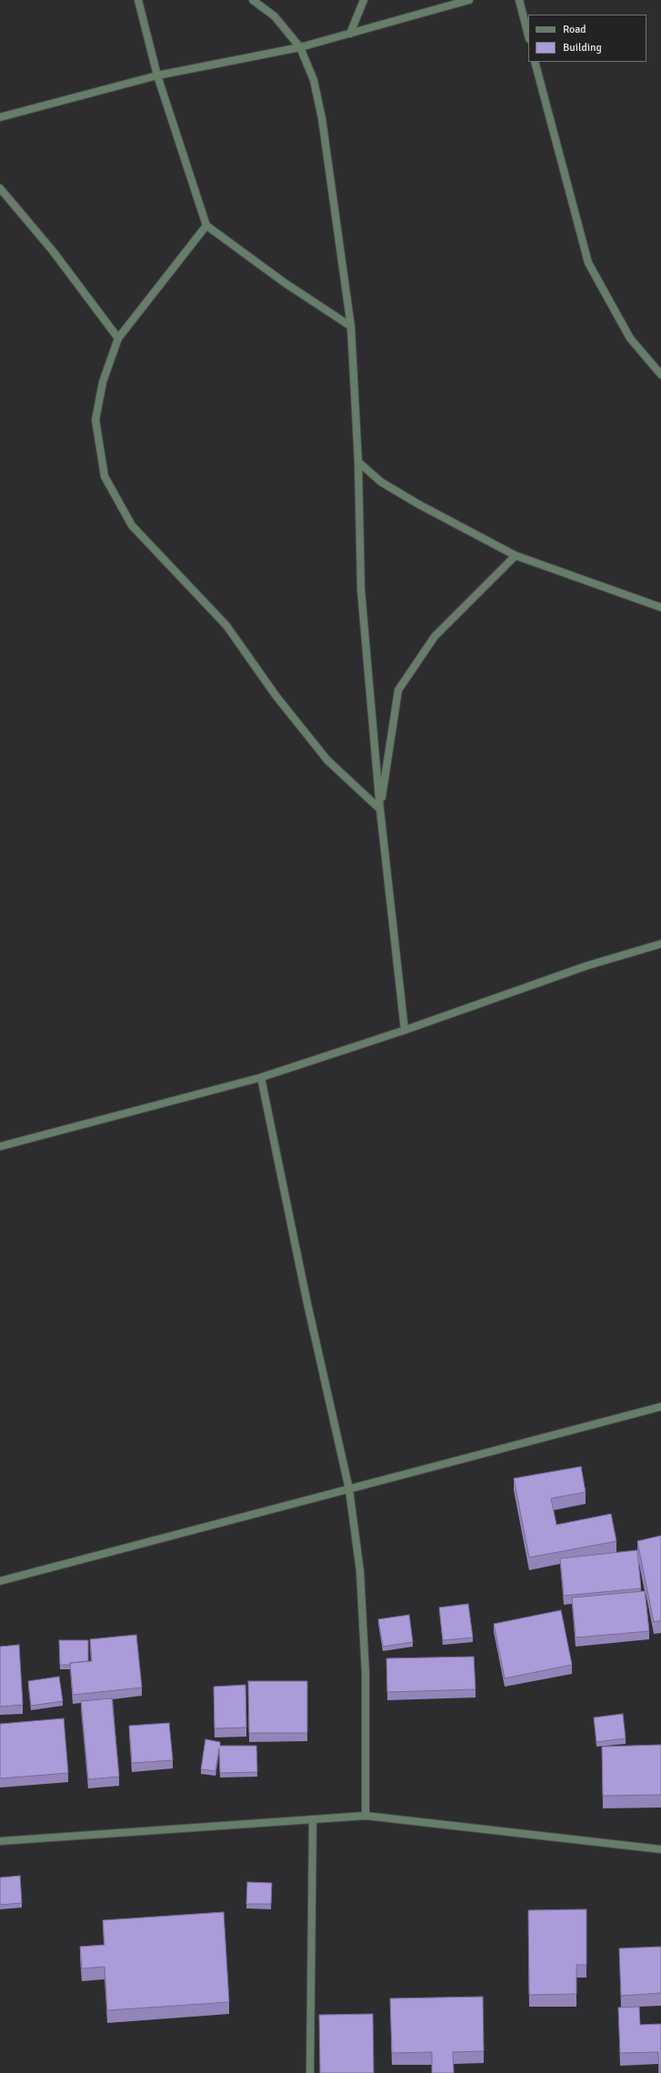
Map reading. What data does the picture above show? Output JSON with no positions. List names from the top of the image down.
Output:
{
  "legend": ["Road", "Building"]
}
